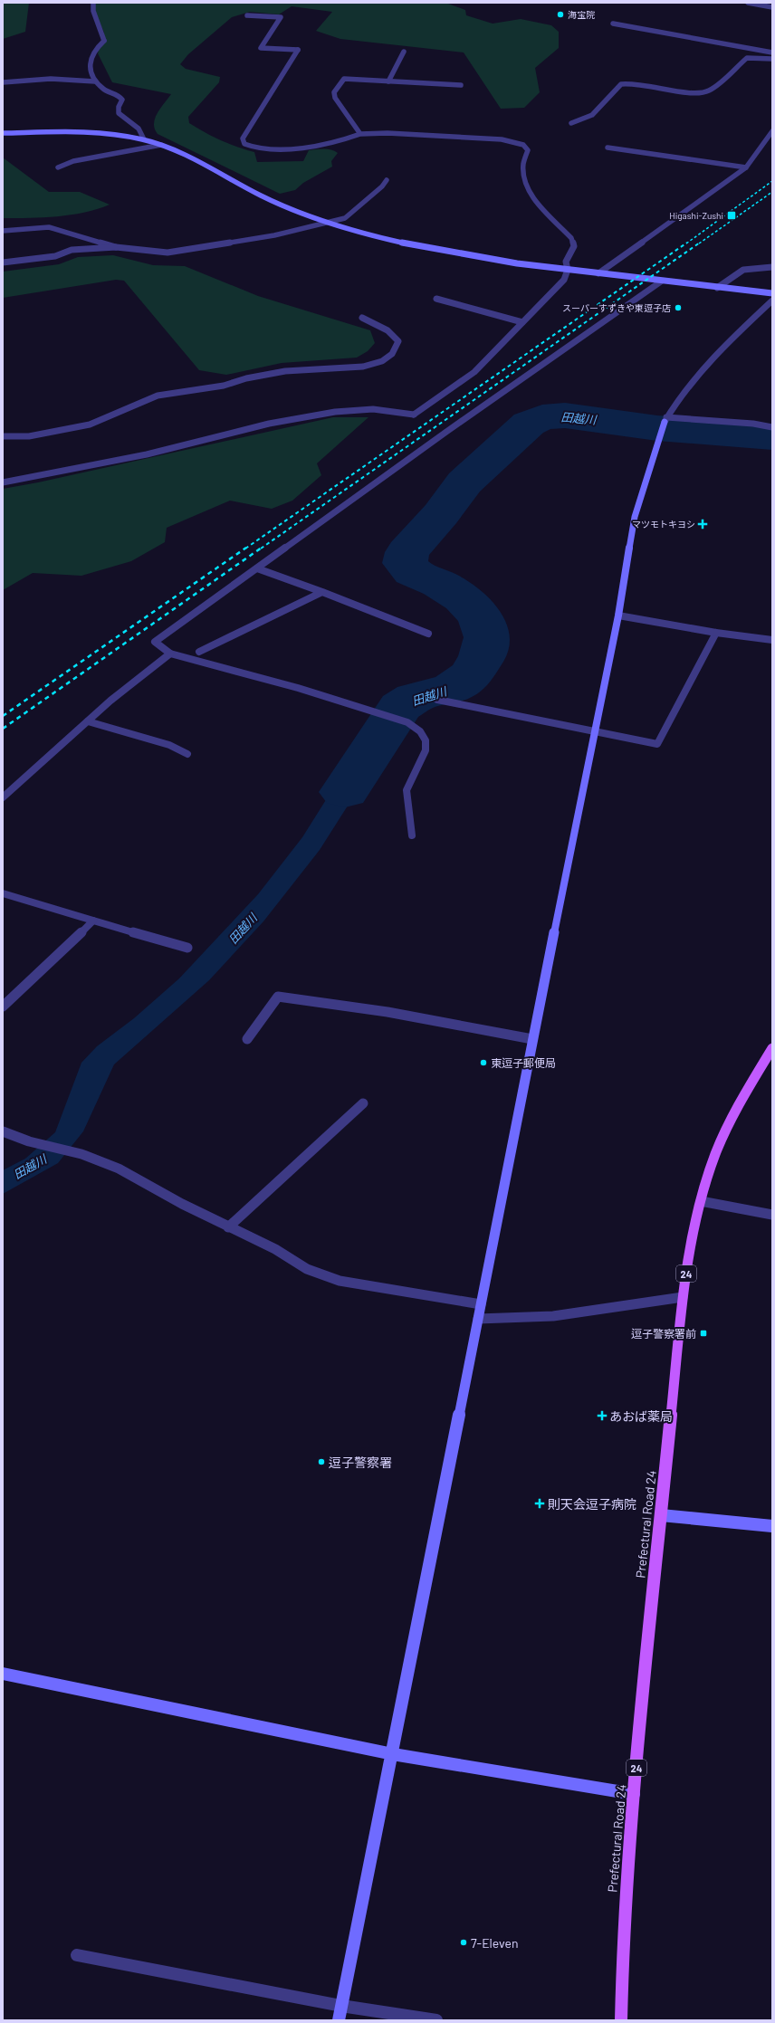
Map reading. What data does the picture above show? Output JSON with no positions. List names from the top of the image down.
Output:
{
  "streets": {
    "main road": ["24", "Prefectural Road 24"]
  },
  "water": ["田越川"],
  "places": {
    "other": [
      "海宝院",
      "スーパーすずきや東逗子店",
      "東逗子郵便局",
      "逗子警察署",
      "7-Eleven"
    ],
    "transit": ["Higashi-Zushi", "逗子警察署前"],
    "health": ["マツモトキヨシ", "あおば薬局", "則天会逗子病院"]
  }
}
